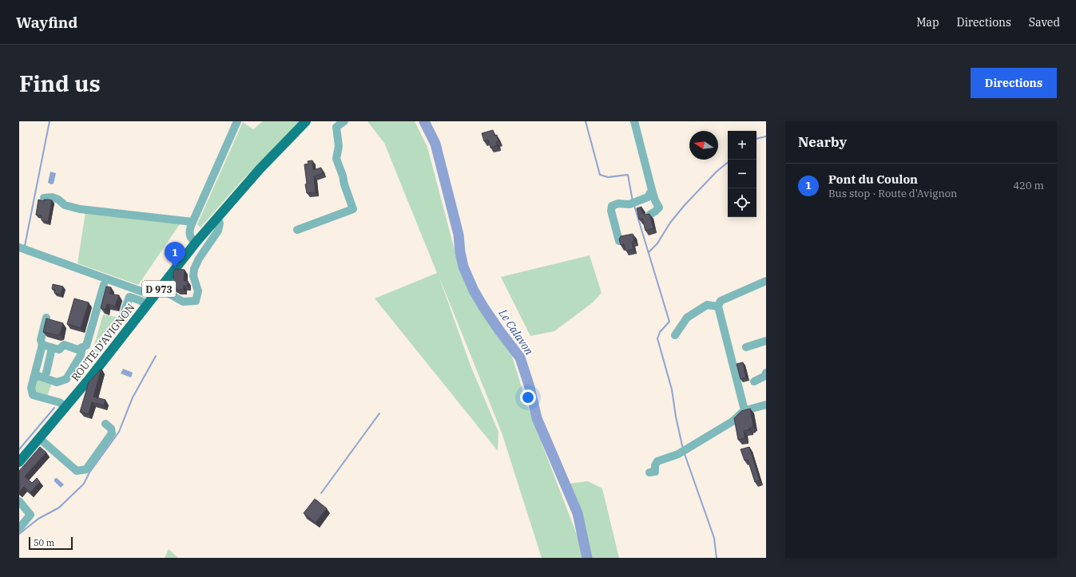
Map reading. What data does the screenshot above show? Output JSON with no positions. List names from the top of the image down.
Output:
{
  "streets": {
    "main road": ["D 973", "ROUTE D'AVIGNON"]
  },
  "water": ["Le Calavon"],
  "scale_bar": "50 m",
  "north": "left",
  "page": {
    "header": "Wayfind",
    "nav": ["Map", "Directions", "Saved"],
    "buttons": "Directions",
    "title": "Find us",
    "heading": "Nearby",
    "map_buttons": ["+", "−"],
    "list": [
      {
        "mark": "1",
        "name": "Pont du Coulon",
        "note": "Bus stop · Route d'Avignon",
        "value": "420 m"
      }
    ],
    "pins": "1",
    "scale": "50 m"
  }
}
